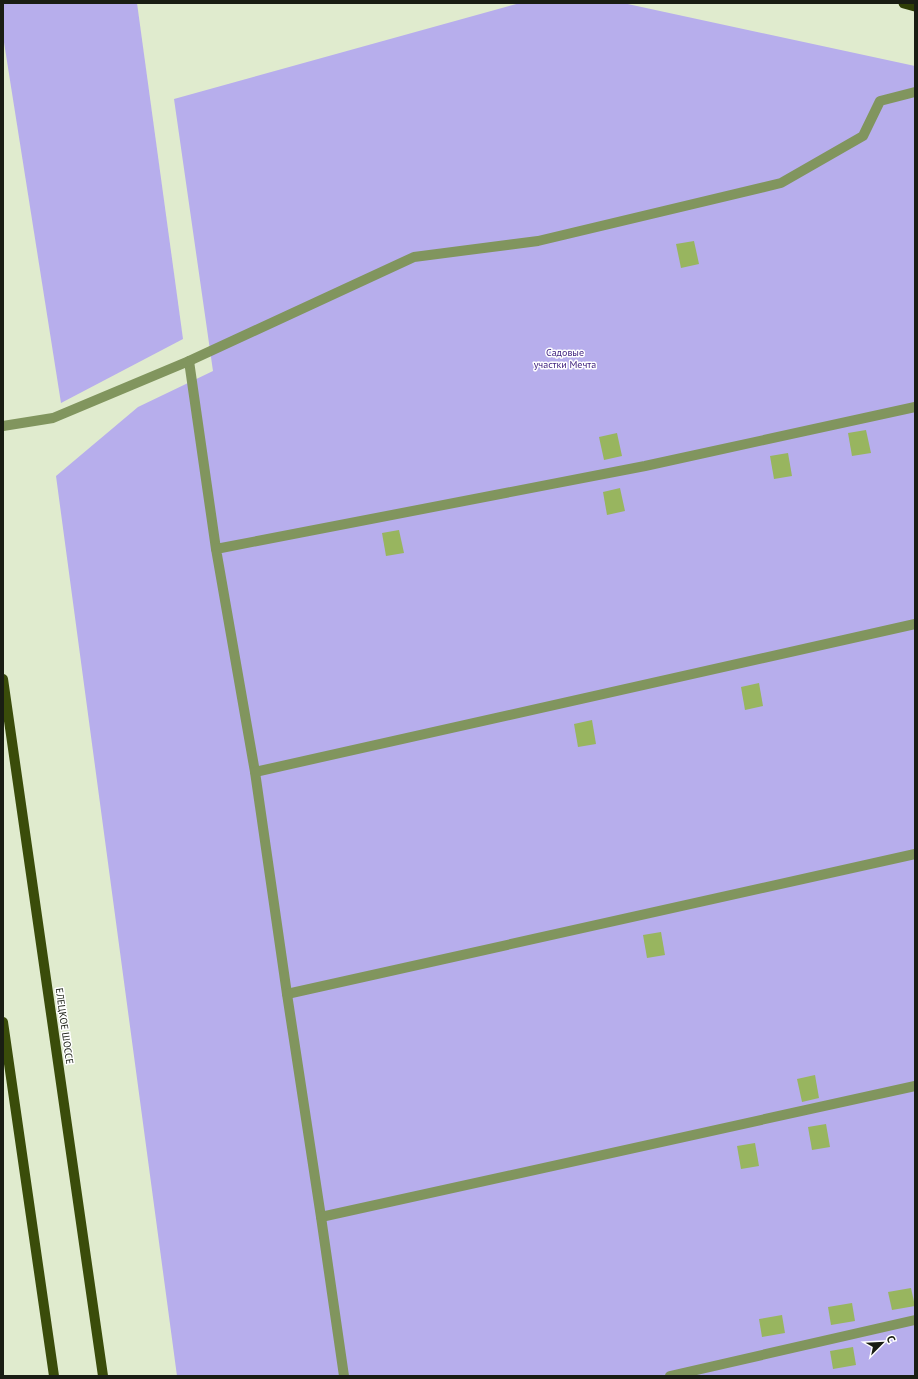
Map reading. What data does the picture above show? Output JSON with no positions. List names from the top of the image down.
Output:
{
  "streets": {
    "main road": ["ЕЛЕЦКОЕ ШОССЕ"]
  },
  "parks": ["Садовые участки Мечта"],
  "north": "top right"
}
